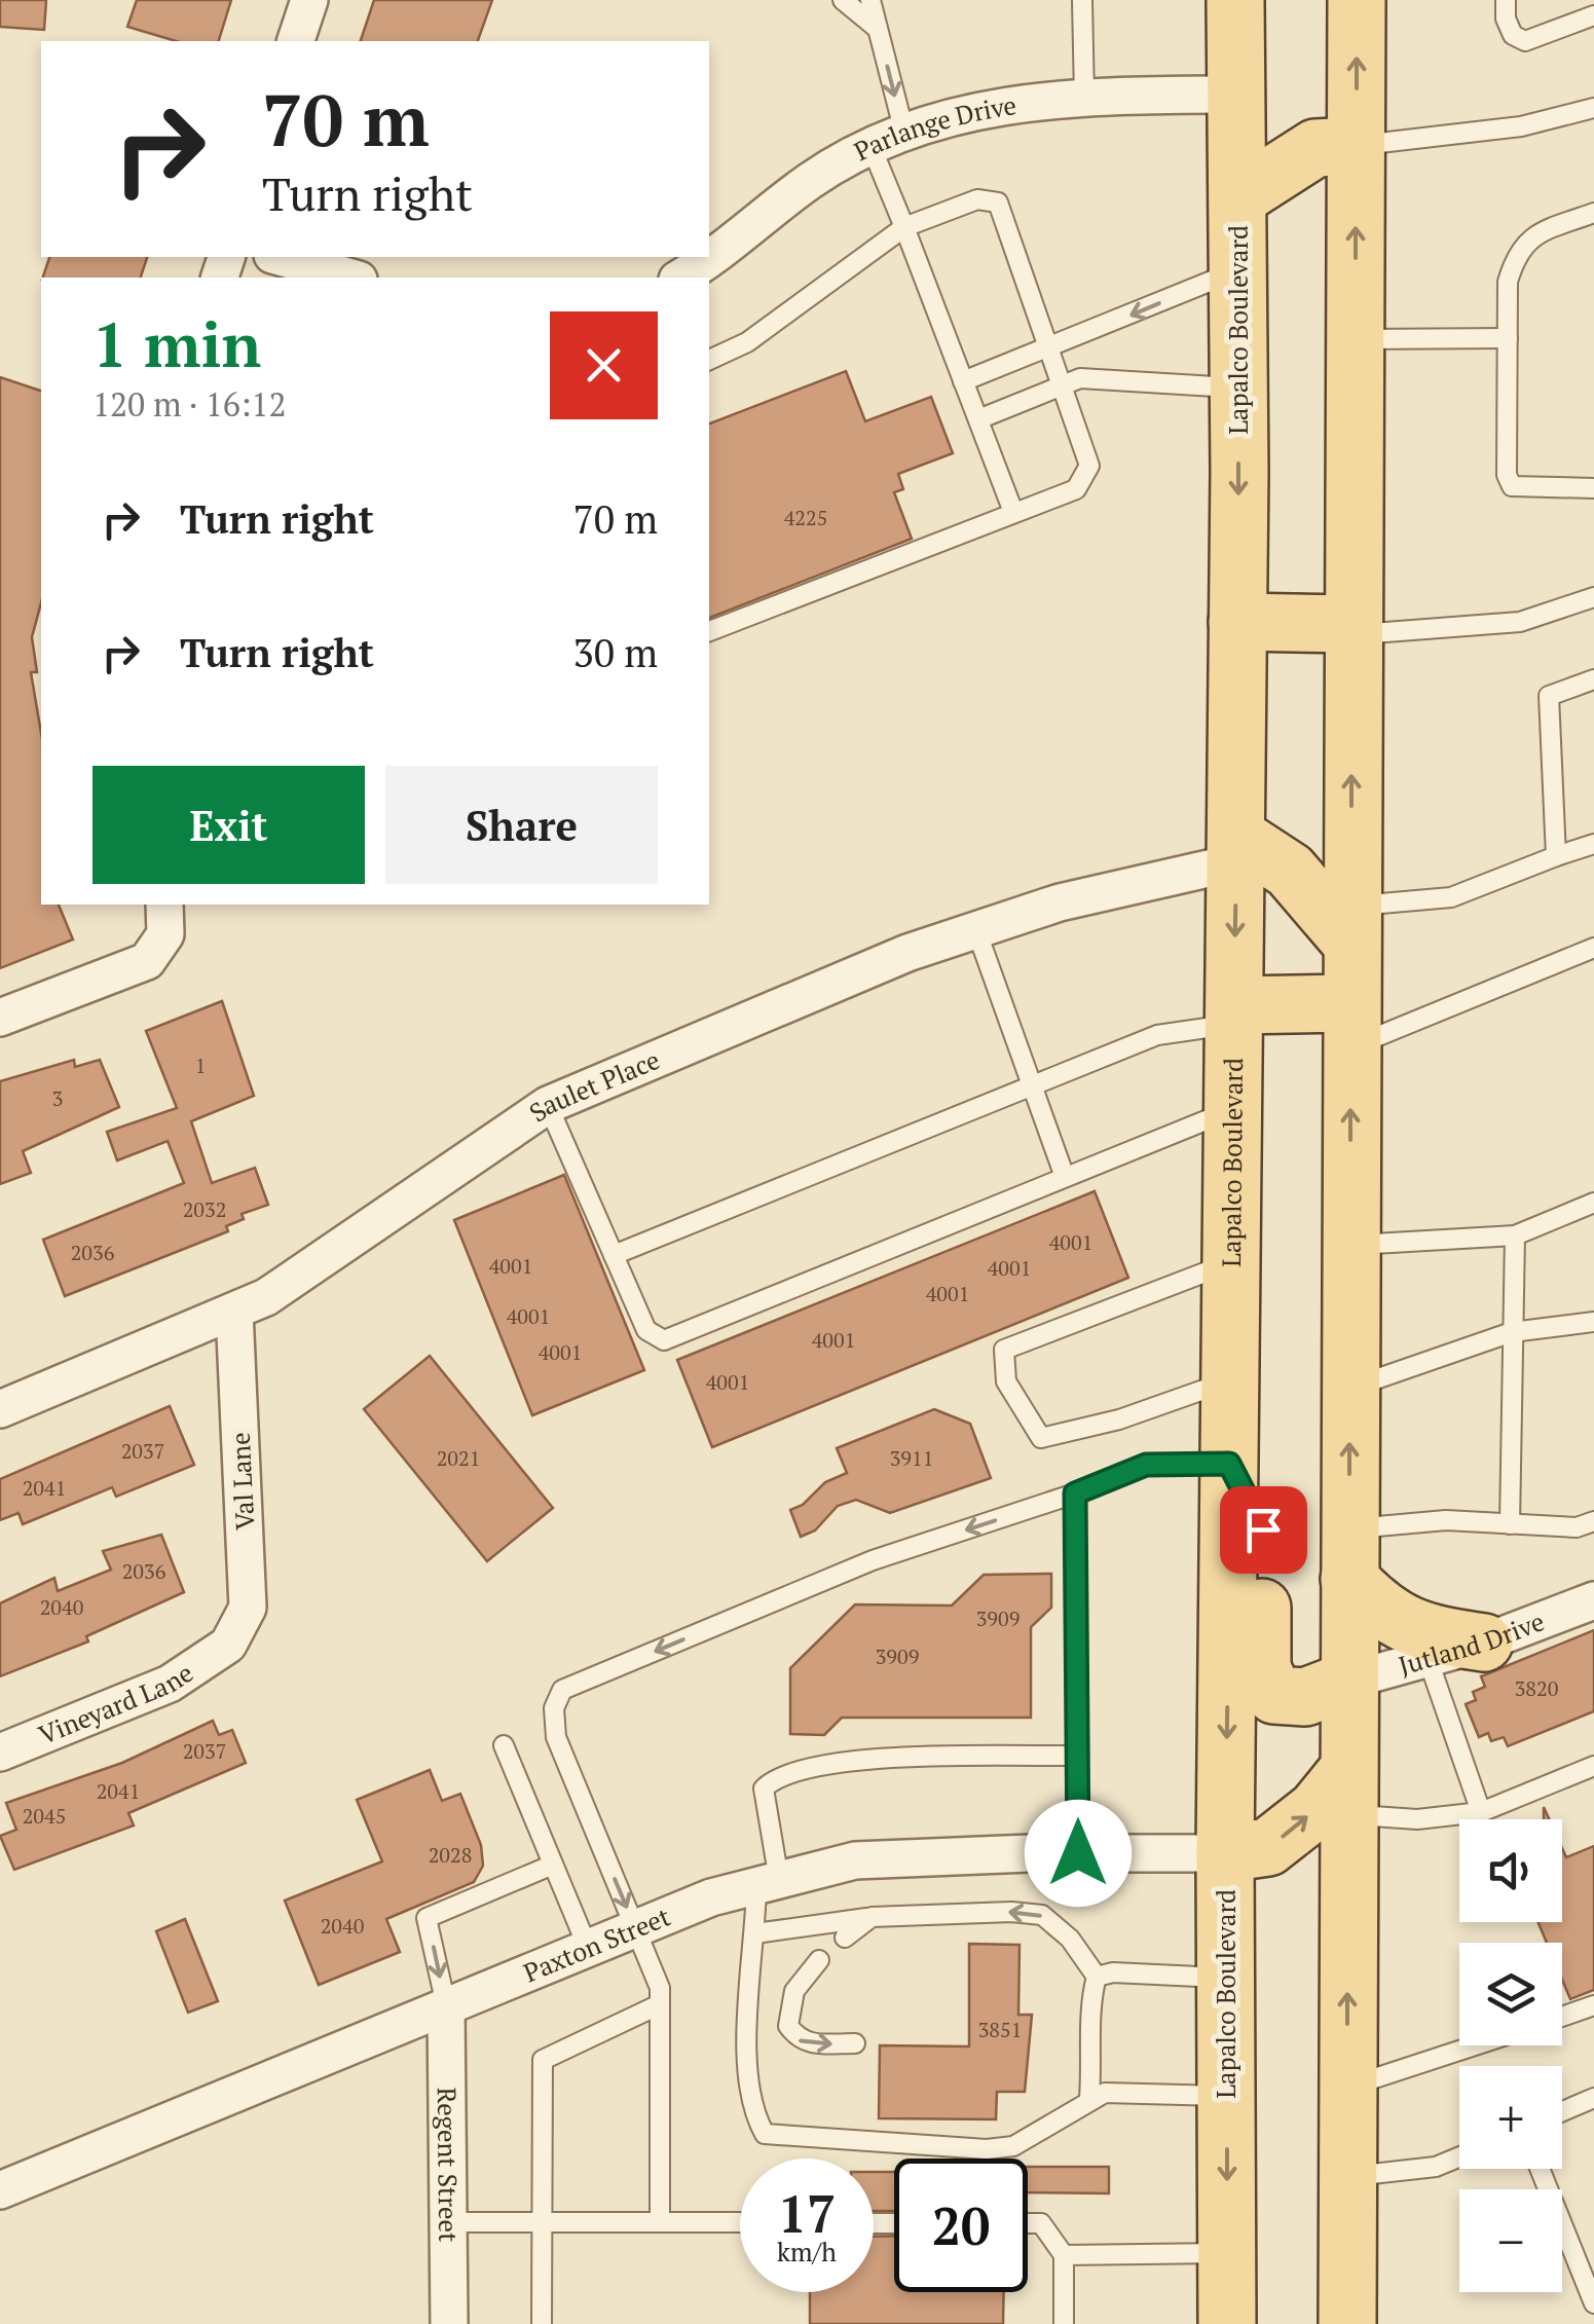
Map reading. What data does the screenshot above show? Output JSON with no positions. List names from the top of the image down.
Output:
{
  "streets": {
    "main road": ["Lapalco Boulevard"],
    "street": [
      "Parlange Drive",
      "Saulet Place",
      "Val Lane",
      "Jutland Drive",
      "Vineyard Lane",
      "Paxton Street",
      "Regent Street"
    ]
  },
  "crossings": [
    ["Parlange Drive", "Lapalco Boulevard"],
    ["Lapalco Boulevard", "Saulet Place"],
    ["Lapalco Boulevard", "Paxton Street"],
    ["Saulet Place", "Val Lane"],
    ["Val Lane", "Vineyard Lane"],
    ["Paxton Street", "Regent Street"]
  ],
  "house_numbers": [
    "4225",
    "1",
    "3",
    "2032",
    "4001",
    "2036",
    "4001",
    "4001",
    "4001",
    "4001",
    "4001",
    "4001",
    "4001",
    "2037",
    "2021",
    "3911",
    "2041",
    "2036",
    "2040",
    "3909",
    "3909",
    "3820",
    "2037",
    "2041",
    "2045",
    "2028",
    "2040",
    "3851"
  ],
  "page": {
    "turn": ["70 m", "Turn right"],
    "heading": ["1 min", "120 m · 16:12"],
    "list": [
      {
        "name": "Turn right",
        "value": "70 m"
      },
      {
        "name": "Turn right",
        "value": "30 m"
      }
    ],
    "buttons": ["Exit", "Share"],
    "map_buttons": ["+", "−"],
    "speed": "17 km/h",
    "limit": "20"
  }
}
